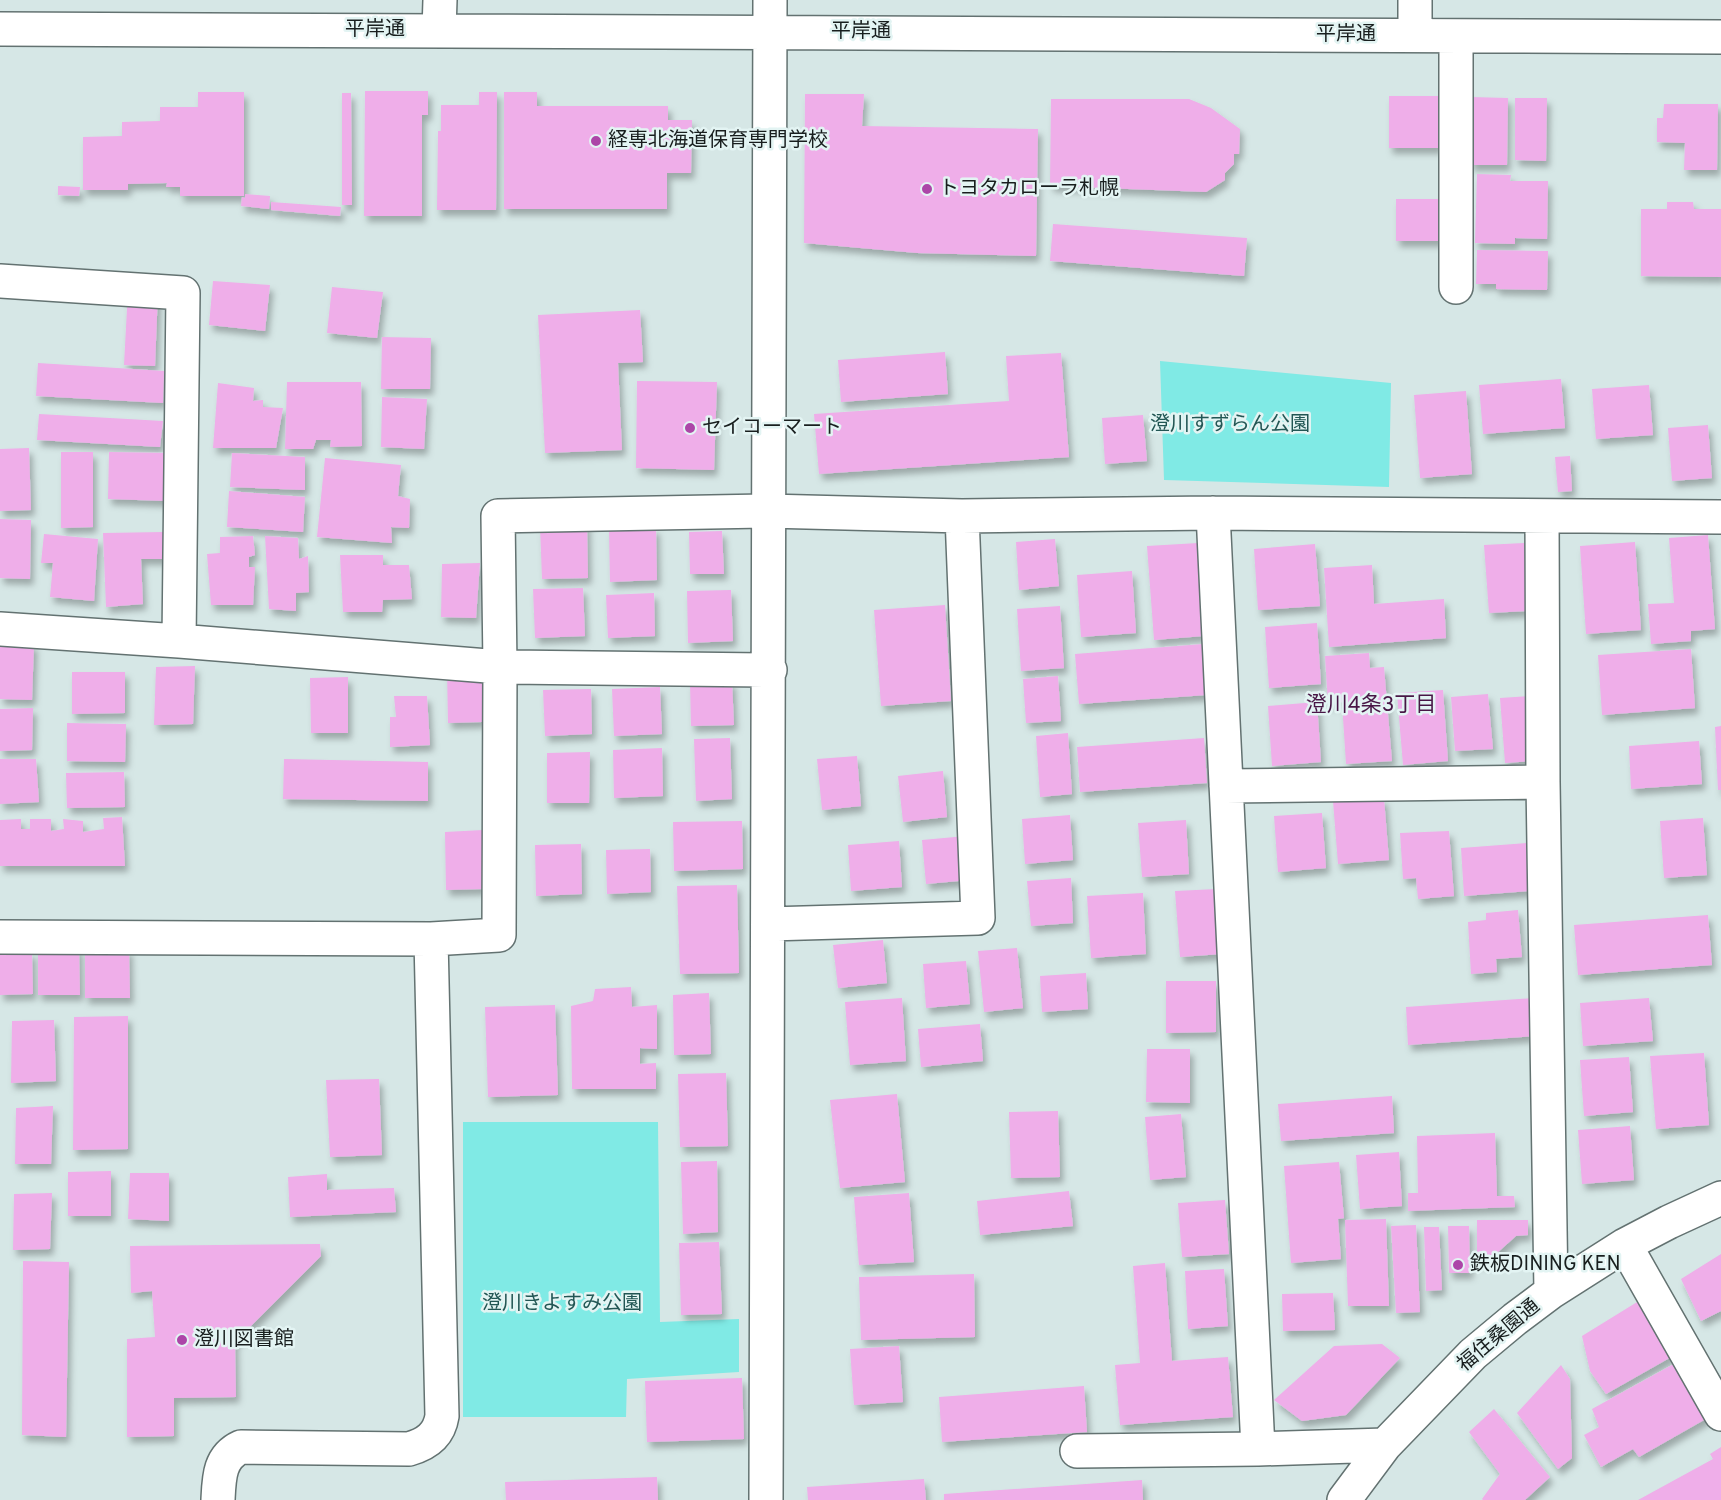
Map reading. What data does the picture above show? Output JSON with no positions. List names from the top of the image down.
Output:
{
  "streets": {
    "street": ["平岸通", "福住桑園通"]
  },
  "districts": ["澄川4条3丁目"],
  "parks": ["澄川すずらん公園", "澄川きよすみ公園"],
  "places": [
    "経専北海道保育専門学校",
    "トヨタカローラ札幌",
    "セイコーマート",
    "鉄板DINING KEN",
    "澄川図書館"
  ]
}
